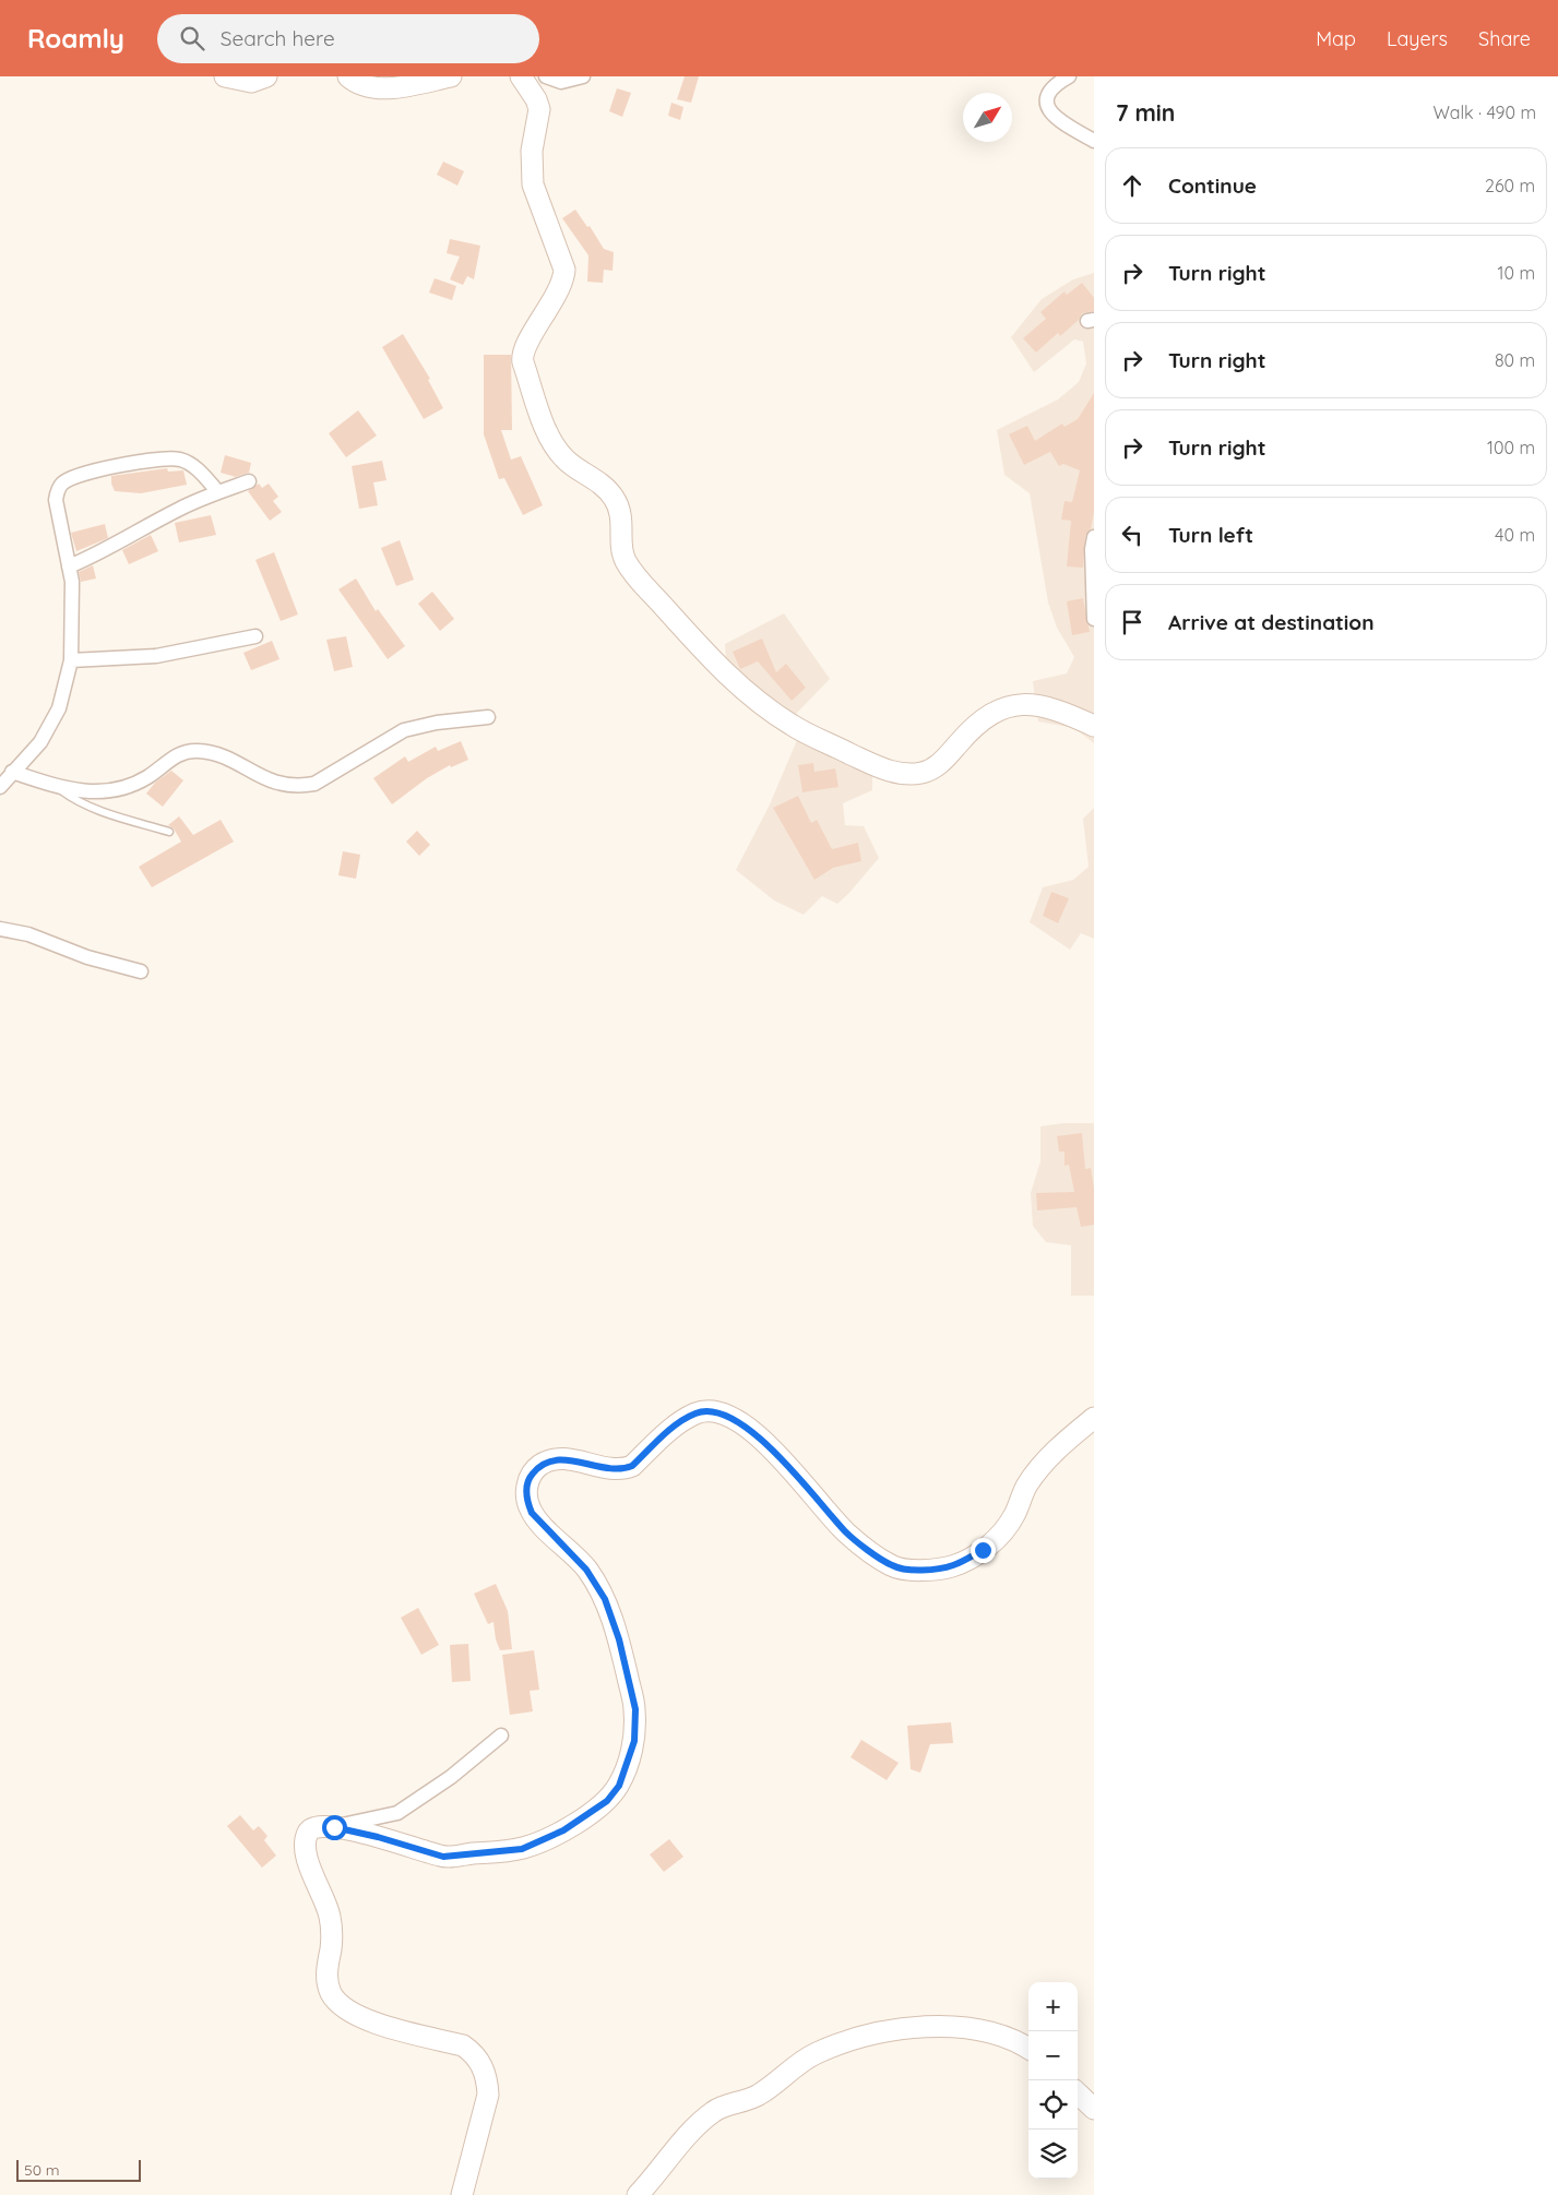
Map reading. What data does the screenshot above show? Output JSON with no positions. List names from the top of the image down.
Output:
{
  "scale_bar": "50 m",
  "north": "top right",
  "page": {
    "header": "Roamly",
    "search": "Search here",
    "nav": ["Map", "Layers", "Share"],
    "heading": ["7 min", "Walk · 490 m"],
    "list": [
      ["Continue", "260 m"],
      ["Turn right", "10 m"],
      ["Turn right", "80 m"],
      ["Turn right", "100 m"],
      ["Turn left", "40 m"],
      "Arrive at destination"
    ],
    "map_buttons": ["+", "−"],
    "scale": "50 m"
  }
}
